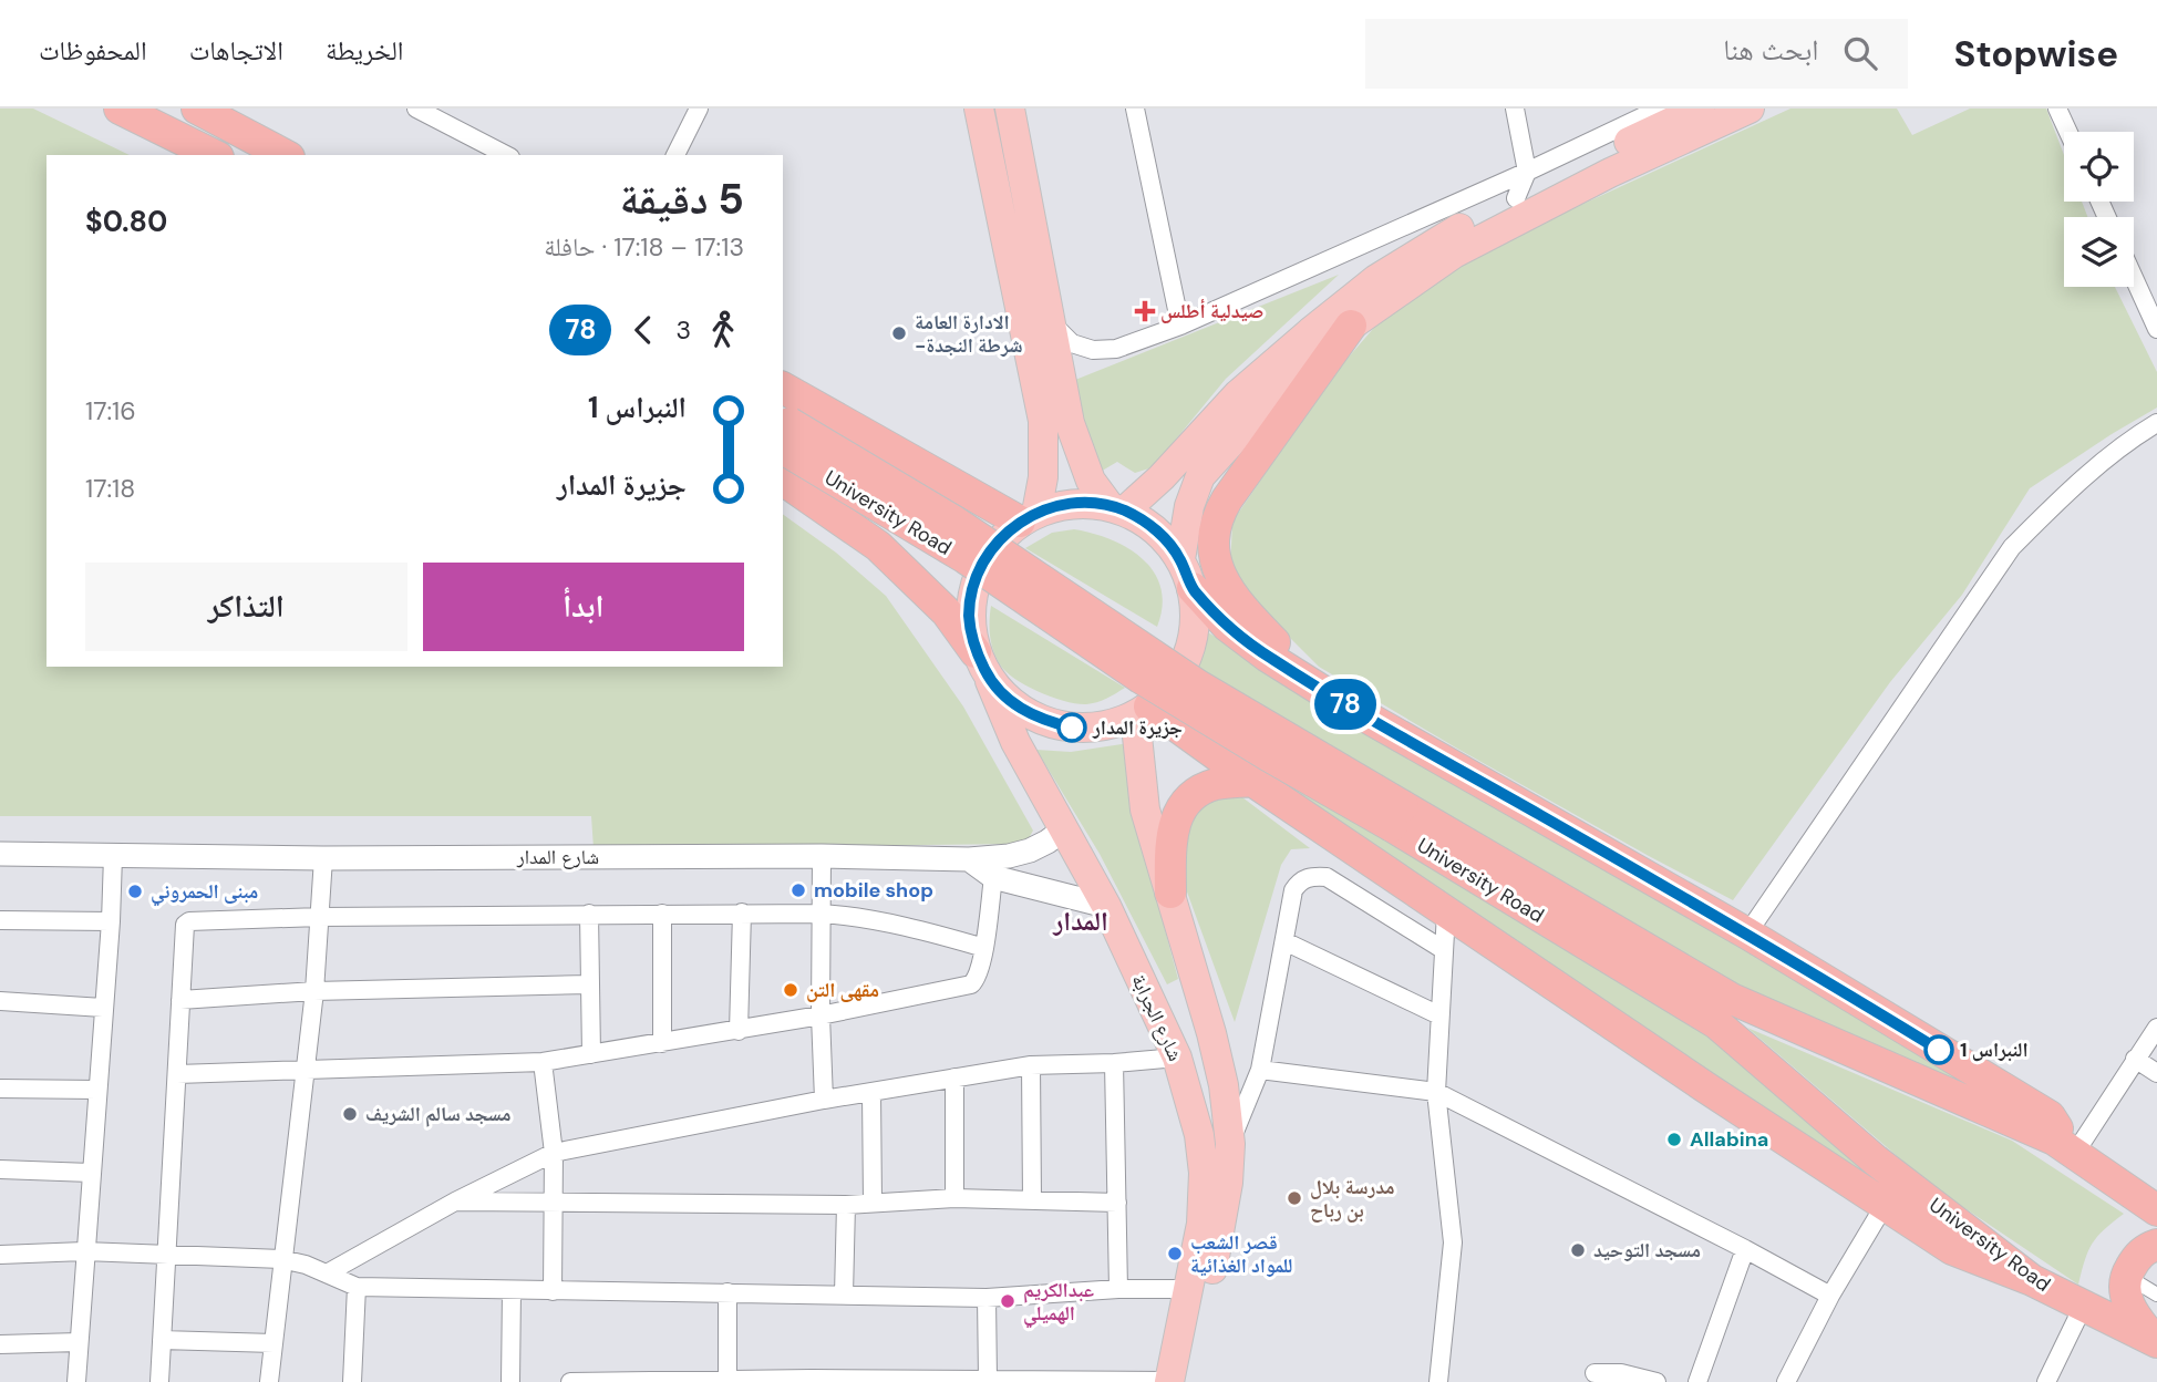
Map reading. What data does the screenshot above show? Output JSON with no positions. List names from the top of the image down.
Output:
{
  "streets": {
    "highway": ["University Road"],
    "main road": ["شارع الجرابة"],
    "street": ["شارع المدار"]
  },
  "crossings": [
    ["شارع المدار", "شارع الجرابة"]
  ],
  "districts": ["المدار"],
  "places": {
    "health": ["صيدلية أطلس"],
    "other": [
      "الادارة العامة -شرطة النجدة",
      "جزيرة المدار",
      "mobile shop",
      "مبنى الحمروني",
      "مقهى التن",
      "النبراس 1",
      "مسجد سالم الشريف",
      "Allabina",
      "مدرسة بلال بن رباح",
      "مسجد التوحيد",
      "قصر الشعب للمواد الغذائية",
      "عبدالكريم الهميلي"
    ]
  },
  "lines": ["bus line 78"],
  "page": {
    "header": "Stopwise",
    "search": "ابحث هنا",
    "nav": ["الخريطة", "الاتجاهات", "المحفوظات"],
    "on_map": "78",
    "heading": ["5 دقيقة", "17:13 – 17:18 · حافلة", "$0.80"],
    "legs": ["3", "78"],
    "list": [
      {
        "name": "النبراس 1",
        "value": "17:16"
      },
      {
        "name": "جزيرة المدار",
        "value": "17:18"
      }
    ],
    "buttons": ["ابدأ", "التذاكر"]
  }
}
